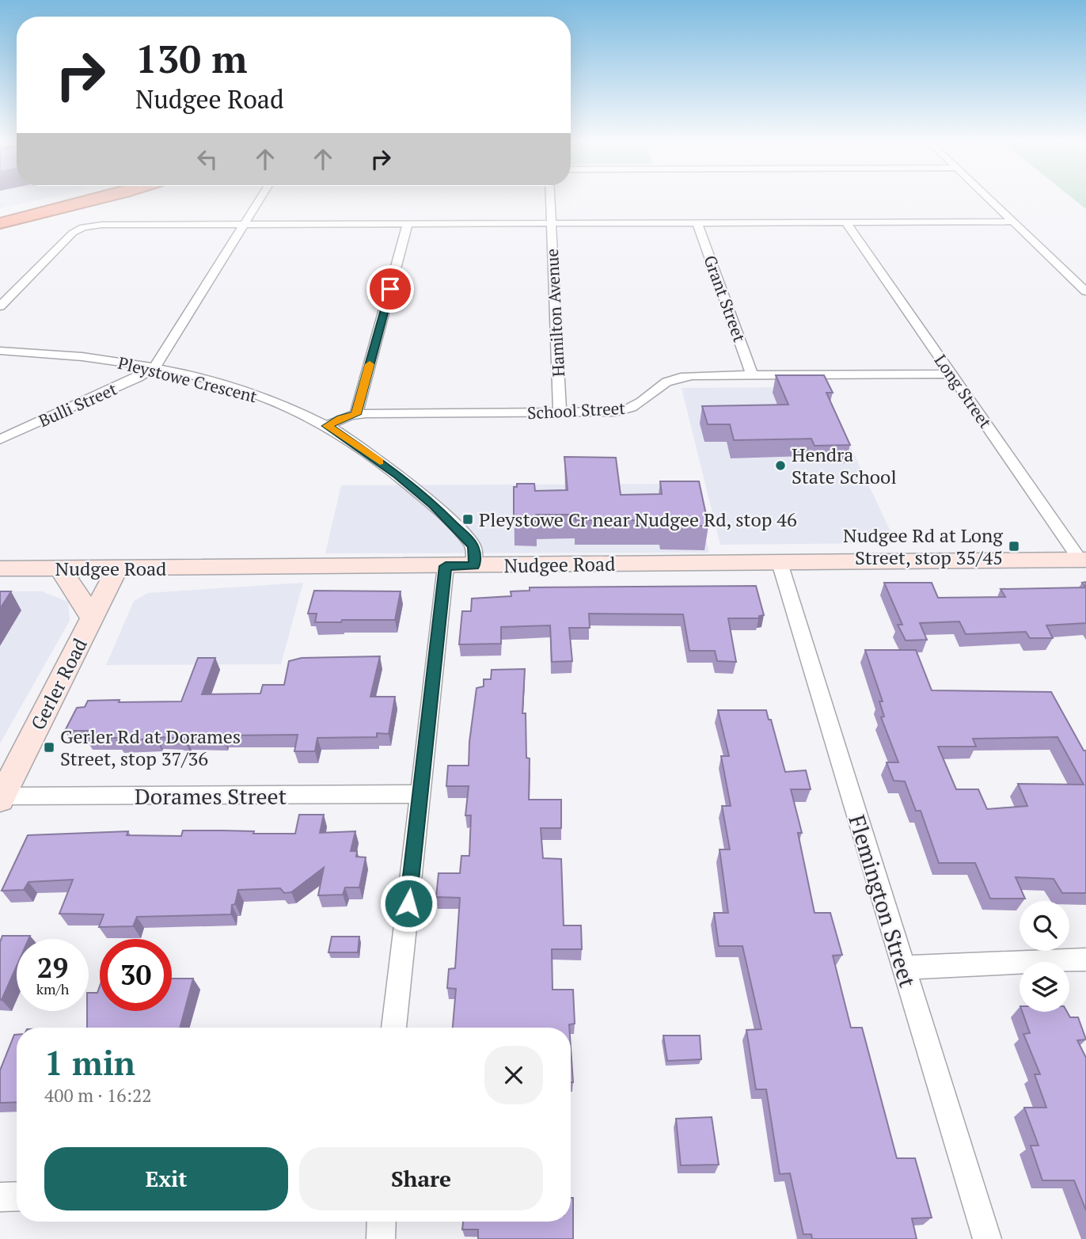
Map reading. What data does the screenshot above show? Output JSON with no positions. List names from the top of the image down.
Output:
{
  "streets": {
    "main road": ["Nudgee Road", "Gerler Road"],
    "street": [
      "Grant Street",
      "Hamilton Avenue",
      "Pleystowe Crescent",
      "Long Street",
      "Bulli Street",
      "School Street",
      "Dorames Street",
      "Flemington Street"
    ]
  },
  "crossings": [
    ["Grant Street", "School Street"],
    ["Hamilton Avenue", "School Street"],
    ["Pleystowe Crescent", "Bulli Street"],
    ["Pleystowe Crescent", "School Street"],
    ["Pleystowe Crescent", "Nudgee Road"],
    ["Long Street", "School Street"],
    ["Long Street", "Nudgee Road"],
    ["Nudgee Road", "Gerler Road"],
    ["Nudgee Road", "Flemington Street"],
    ["Gerler Road", "Dorames Street"]
  ],
  "places": {
    "other": ["Hendra State School"],
    "transit": ["Pleystowe Cr near Nudgee Rd, stop 46", "Nudgee Rd at Long Street, stop 35/45", "Gerler Rd at Dorames Street, stop 37/36"]
  },
  "page": {
    "turn": ["130 m", "Nudgee Road"],
    "speed": "29 km/h",
    "limit": "30",
    "heading": ["1 min", "400 m · 16:22"],
    "buttons": ["Exit", "Share"]
  }
}
